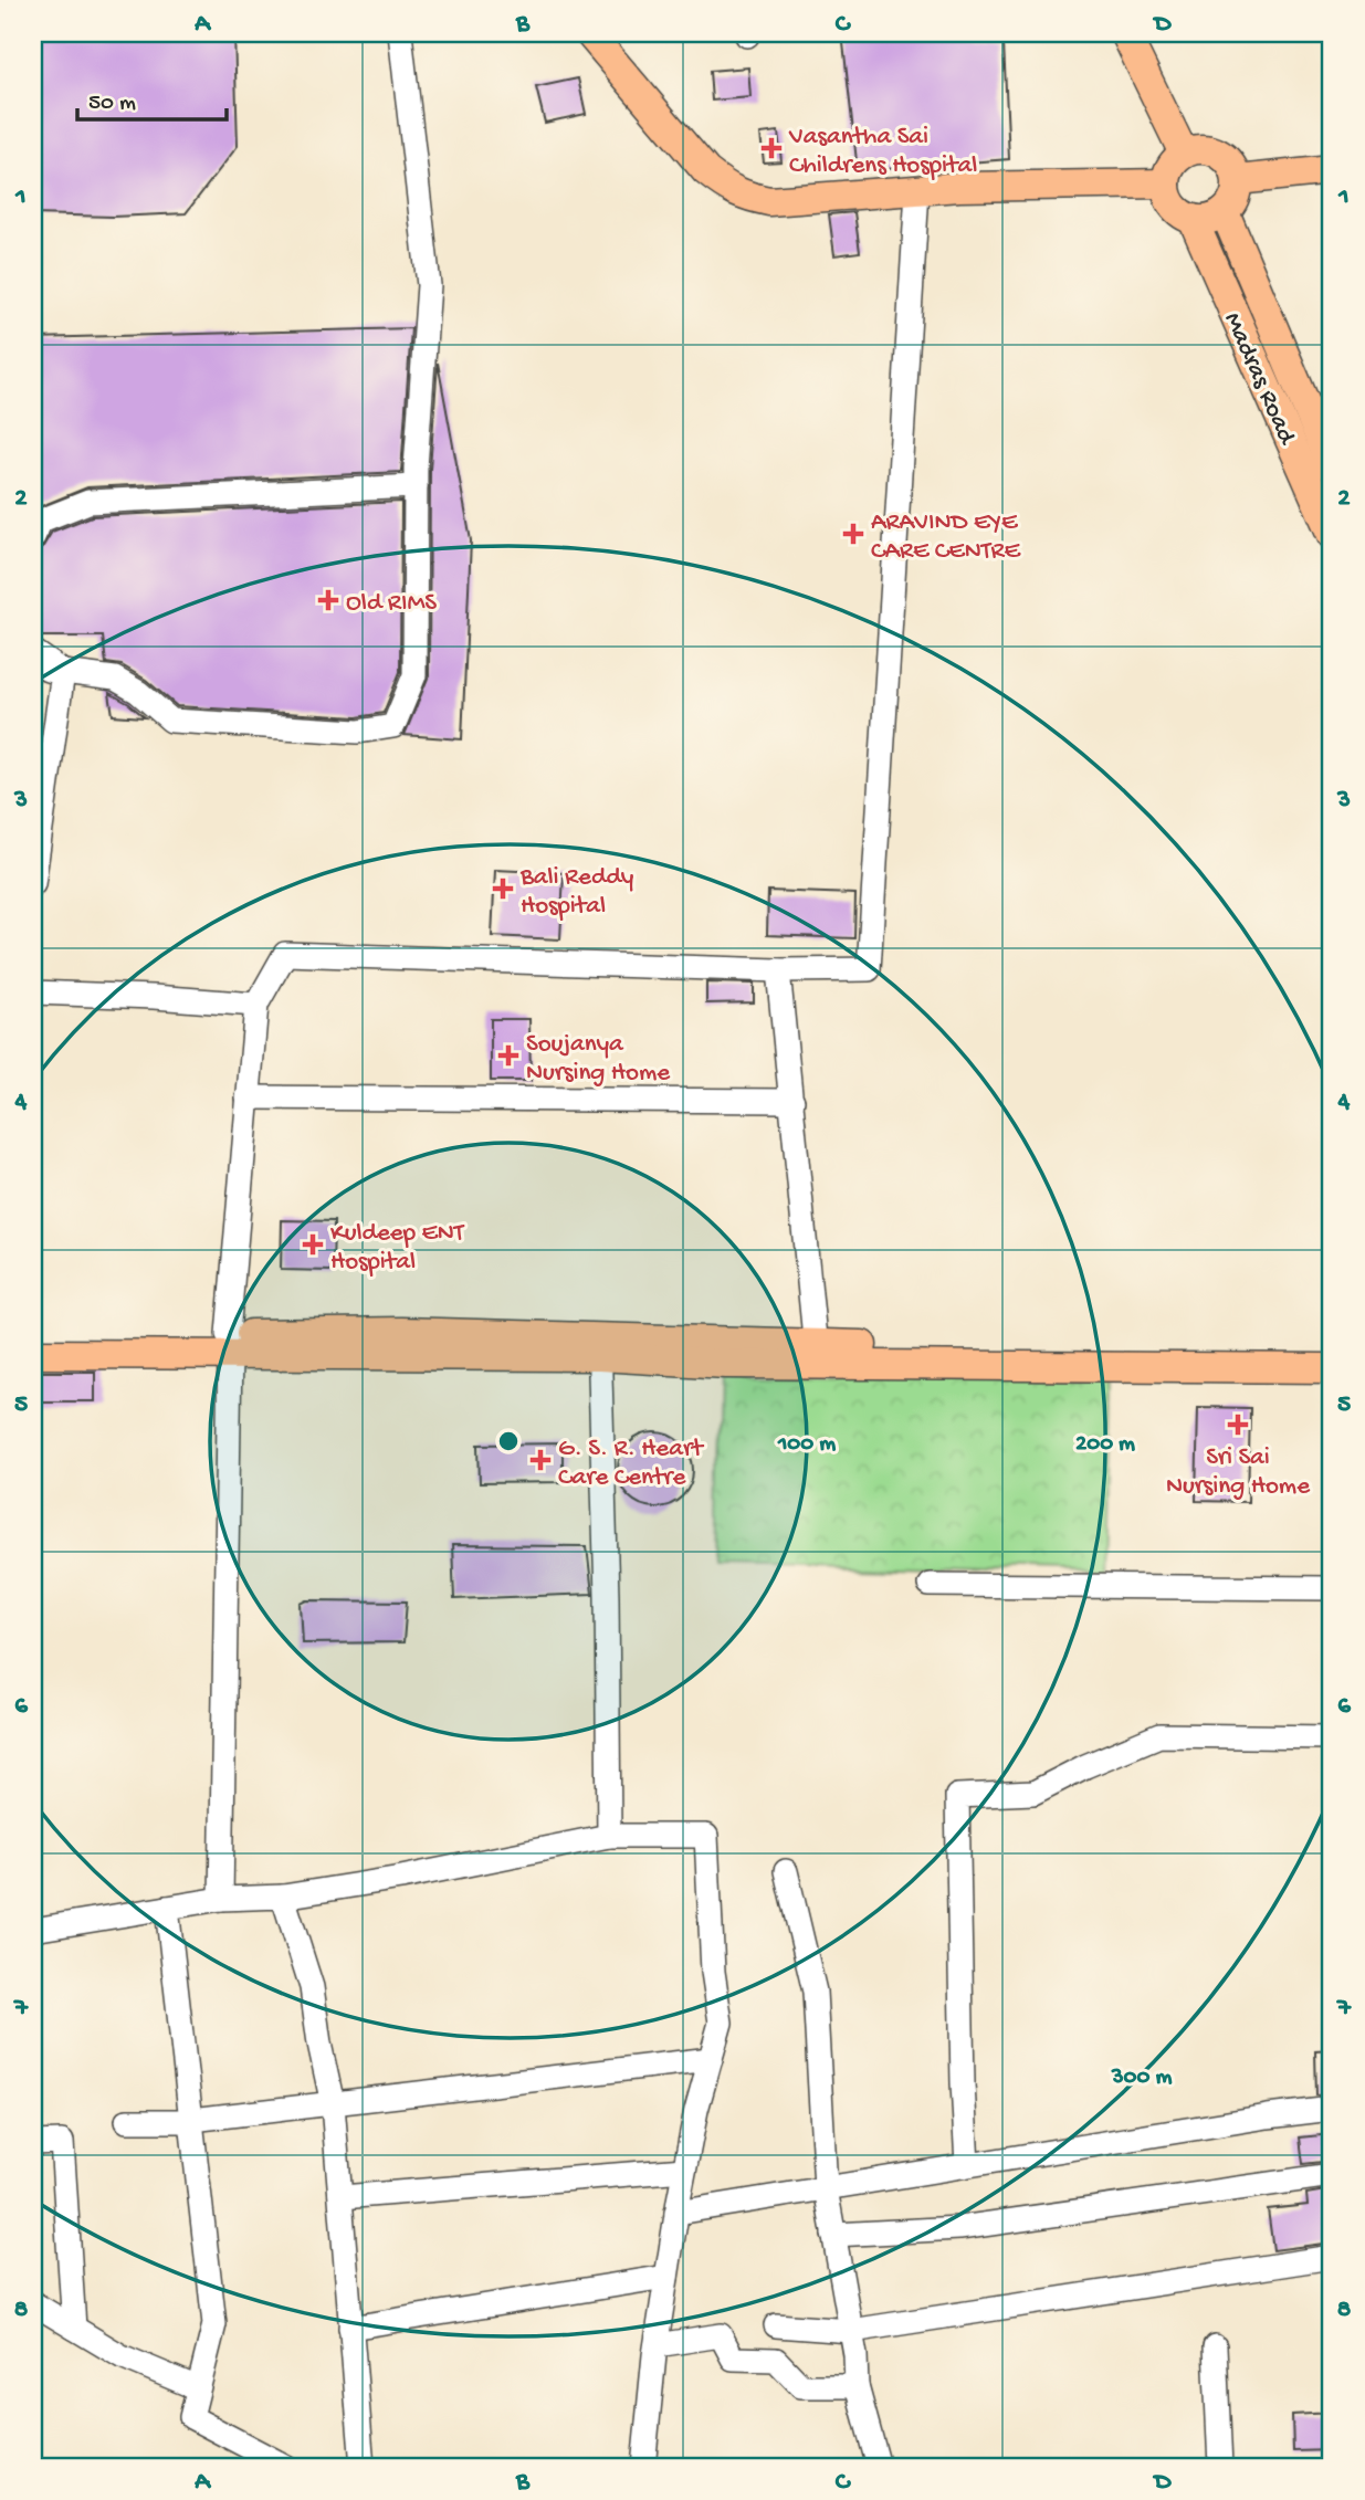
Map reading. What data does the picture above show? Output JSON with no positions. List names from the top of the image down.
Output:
{
  "streets": {
    "main road": ["Madras Road"]
  },
  "places": {
    "health": [
      "Vasantha Sai Childrens Hospital",
      "ARAVIND EYE CARE CENTRE",
      "Old RIMS",
      "Bali Reddy Hospital",
      "Soujanya Nursing Home",
      "Kuldeep ENT Hospital",
      "Sri Sai Nursing Home",
      "G. S. R. Heart Care Centre"
    ]
  },
  "scale_bar": "50 m",
  "grid": {
    "columns": [
      "A",
      "B",
      "C",
      "D"
    ],
    "rows": [
      "1",
      "2",
      "3",
      "4",
      "5",
      "6",
      "7",
      "8"
    ]
  },
  "rings": ["100 m", "200 m", "300 m"]
}
